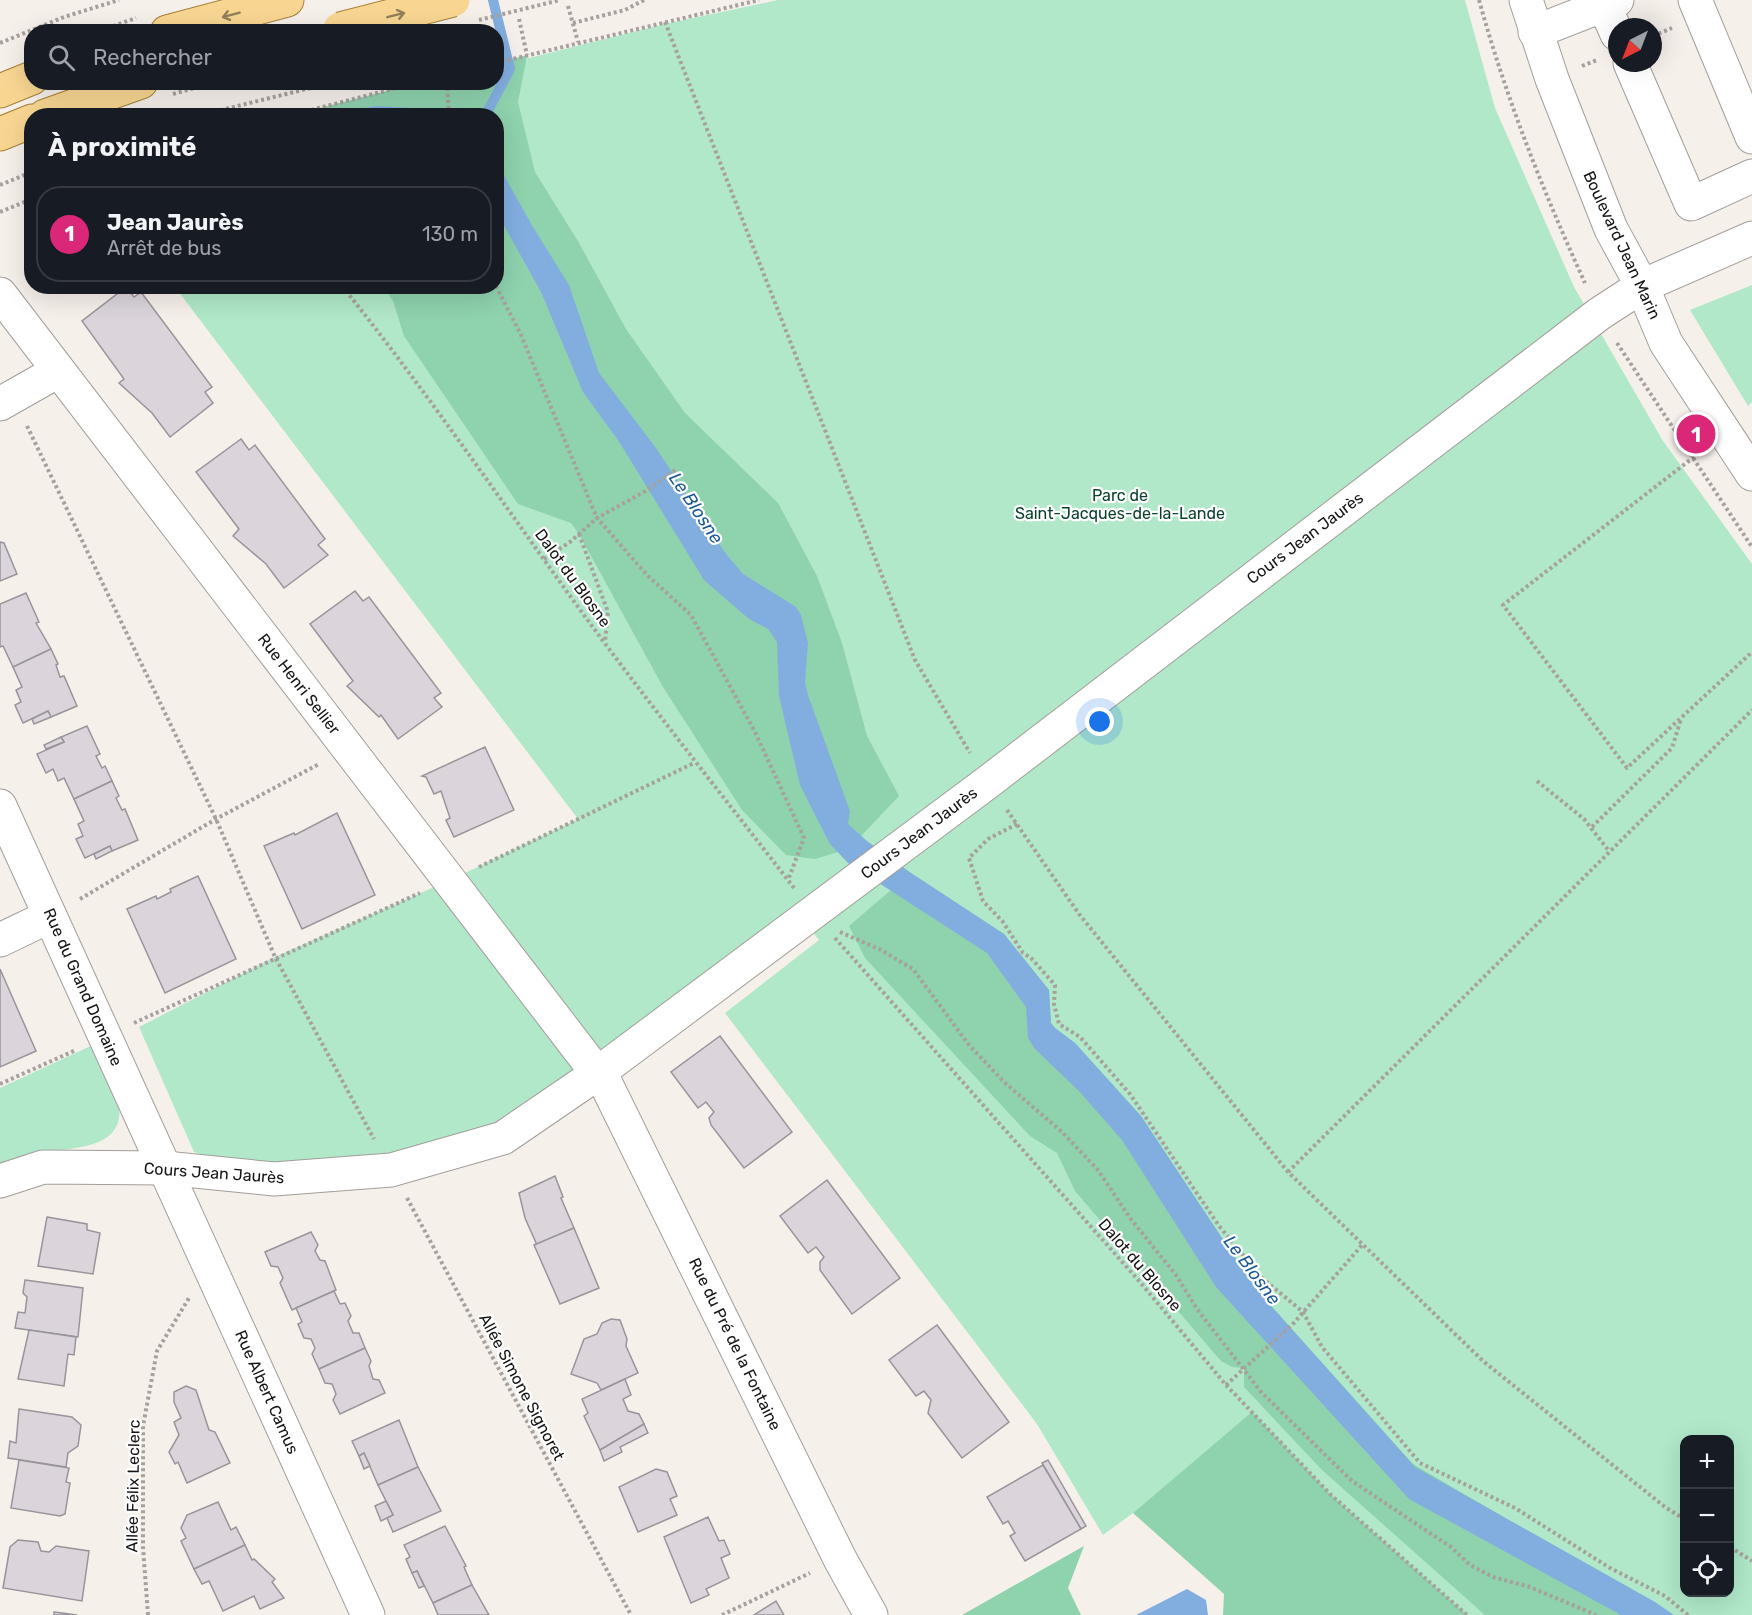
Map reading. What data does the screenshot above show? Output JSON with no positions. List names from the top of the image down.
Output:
{
  "streets": {
    "street": [
      "Boulevard Jean Marin",
      "Cours Jean Jaurès",
      "Rue Henri Sellier",
      "Rue du Grand Domaine",
      "Rue du Pré de la Fontaine",
      "Rue Albert Camus"
    ],
    "path": ["Dalot du Blosne", "Allée Simone Signoret", "Allée Félix Leclerc"]
  },
  "crossings": [
    ["Boulevard Jean Marin", "Cours Jean Jaurès"],
    ["Cours Jean Jaurès", "Dalot du Blosne"],
    ["Cours Jean Jaurès", "Rue Henri Sellier"],
    ["Cours Jean Jaurès", "Rue du Grand Domaine"],
    ["Cours Jean Jaurès", "Rue du Pré de la Fontaine"],
    ["Cours Jean Jaurès", "Allée Simone Signoret"],
    ["Cours Jean Jaurès", "Rue Albert Camus"],
    ["Rue Henri Sellier", "Rue du Pré de la Fontaine"],
    ["Rue du Grand Domaine", "Rue Albert Camus"],
    ["Rue Albert Camus", "Allée Félix Leclerc"]
  ],
  "water": ["Le Blosne"],
  "parks": ["Parc de Saint-Jacques-de-la-Lande"],
  "north": "bottom left",
  "page": {
    "search": "Rechercher",
    "heading": "À proximité",
    "list": [
      {
        "mark": "1",
        "name": "Jean Jaurès",
        "note": "Arrêt de bus",
        "value": "130 m"
      }
    ],
    "pins": "1",
    "map_buttons": ["+", "−"]
  }
}
